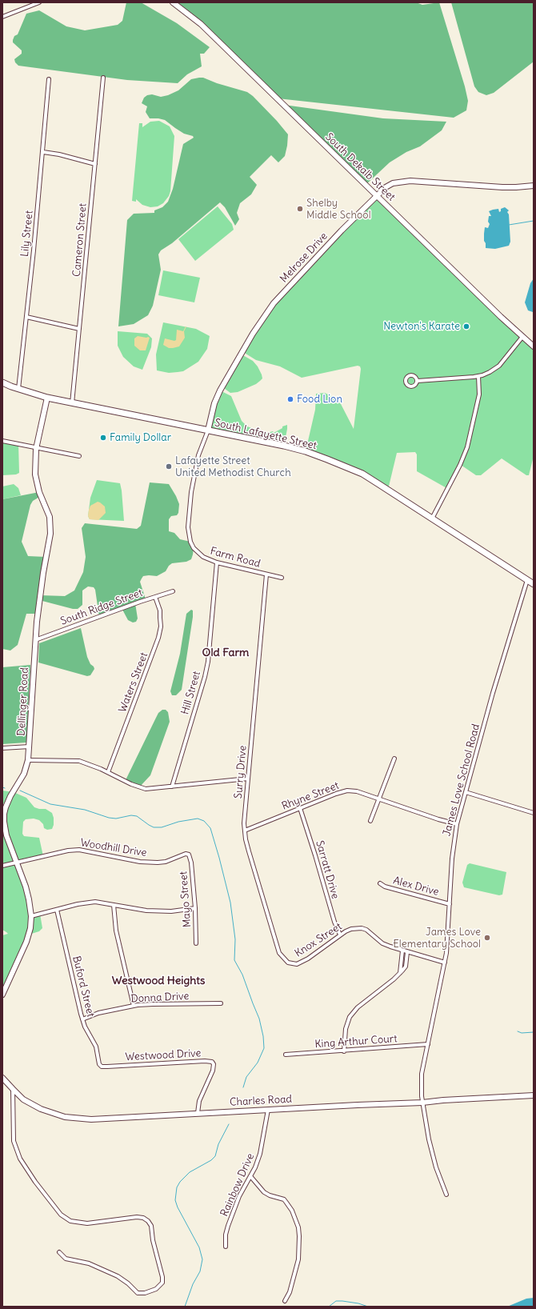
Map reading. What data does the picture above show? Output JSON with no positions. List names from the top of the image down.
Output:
{
  "streets": {
    "main road": ["South Lafayette Street"],
    "street": [
      "South Dekalb Street",
      "Lily Street",
      "Cameron Street",
      "Melrose Drive",
      "Farm Road",
      "South Ridge Street",
      "Waters Street",
      "Hill Street",
      "Dellinger Road",
      "Surry Drive",
      "James Love School Road",
      "Rhyne Street",
      "Woodhill Drive",
      "Sarratt Drive",
      "Alex Drive",
      "Mayo Street",
      "Knox Street",
      "Buford Street",
      "Donna Drive",
      "King Arthur Court",
      "Westwood Drive",
      "Charles Road",
      "Rainbow Drive"
    ]
  },
  "crossings": [
    ["South Dekalb Street", "Melrose Drive"],
    ["Lily Street", "South Lafayette Street"],
    ["Cameron Street", "South Lafayette Street"],
    ["Melrose Drive", "South Lafayette Street"],
    ["Melrose Drive", "Farm Road"],
    ["South Lafayette Street", "Farm Road"],
    ["South Lafayette Street", "Dellinger Road"],
    ["South Lafayette Street", "James Love School Road"],
    ["Farm Road", "Hill Street"],
    ["Farm Road", "Surry Drive"],
    ["South Ridge Street", "Waters Street"],
    ["South Ridge Street", "Dellinger Road"],
    ["Dellinger Road", "Woodhill Drive"],
    ["Surry Drive", "Rhyne Street"],
    ["Surry Drive", "Knox Street"],
    ["James Love School Road", "Rhyne Street"],
    ["James Love School Road", "Alex Drive"],
    ["James Love School Road", "Knox Street"],
    ["James Love School Road", "King Arthur Court"],
    ["James Love School Road", "Charles Road"],
    ["Rhyne Street", "Sarratt Drive"],
    ["Woodhill Drive", "Mayo Street"],
    ["Sarratt Drive", "Knox Street"],
    ["Buford Street", "Donna Drive"],
    ["Buford Street", "Westwood Drive"],
    ["Westwood Drive", "Charles Road"],
    ["Charles Road", "Rainbow Drive"]
  ],
  "districts": ["Old Farm", "Westwood Heights"],
  "places": [
    "Shelby Middle School",
    "Newton's Karate",
    "Food Lion",
    "Family Dollar",
    "Lafayette Street United Methodist Church",
    "James Love Elementary School"
  ]
}
